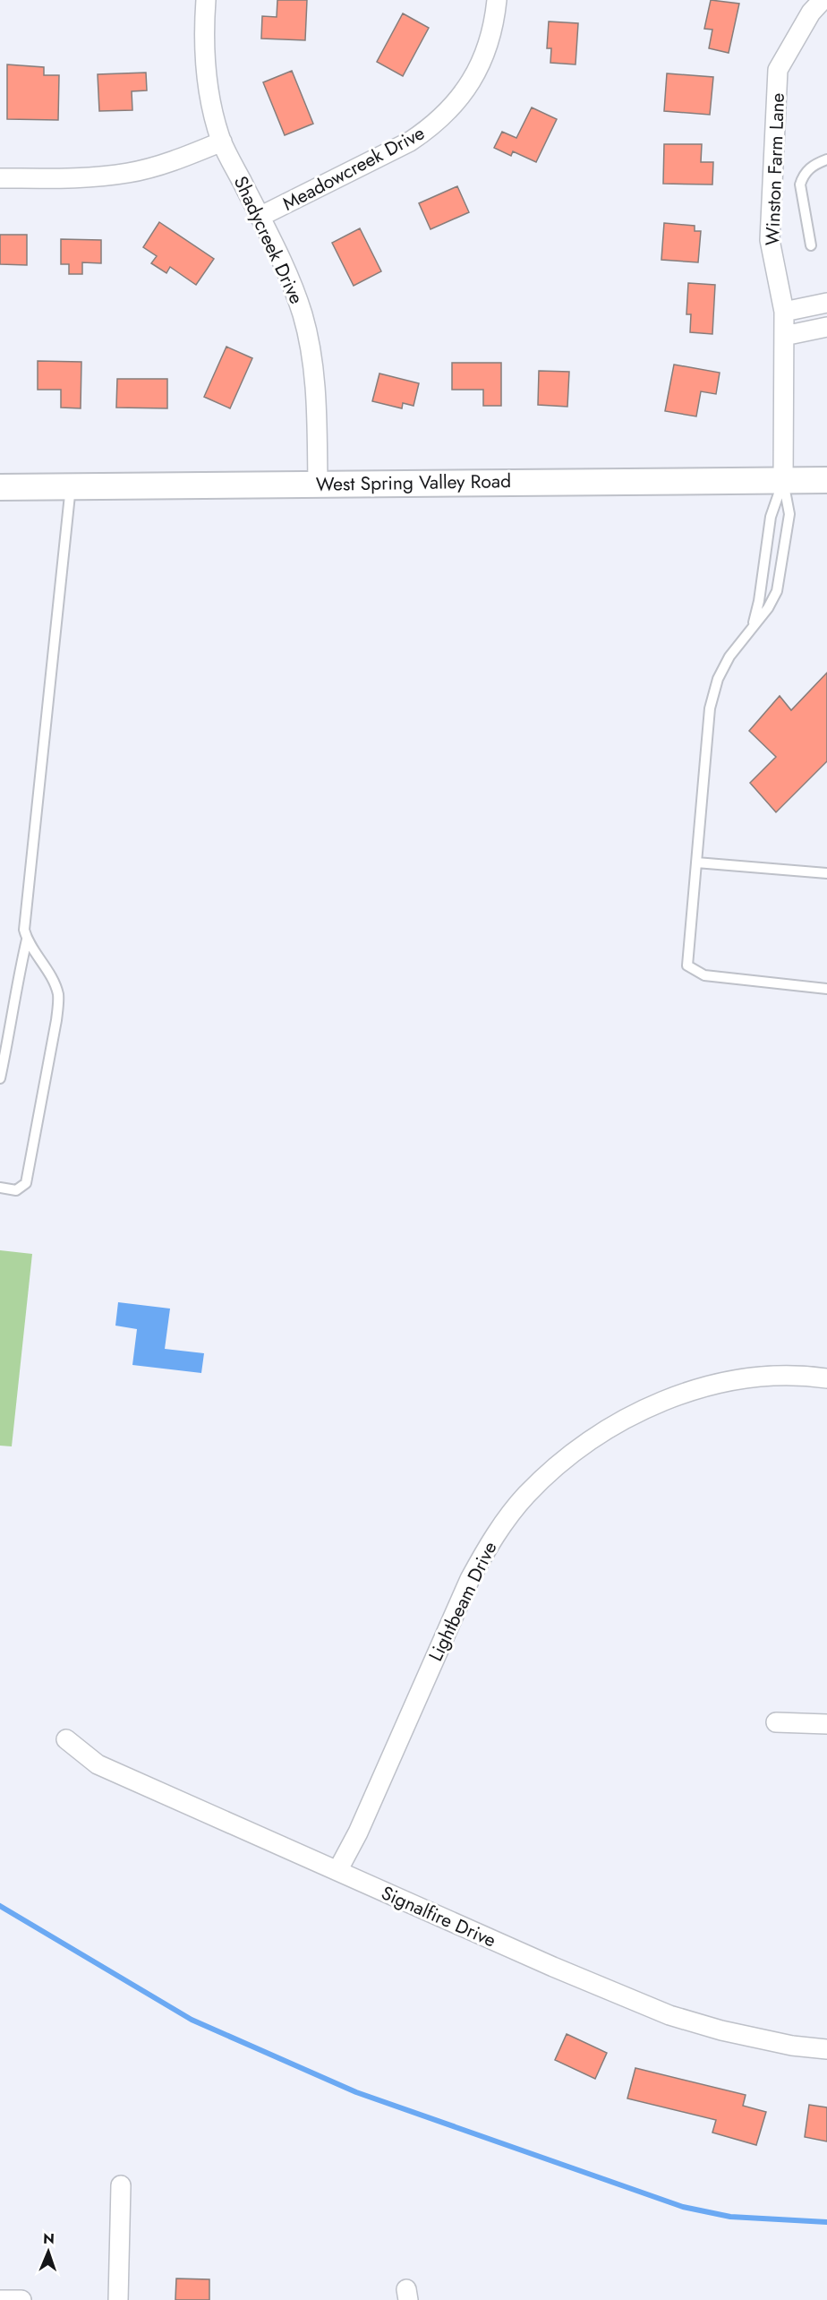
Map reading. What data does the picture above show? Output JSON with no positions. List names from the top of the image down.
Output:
{
  "streets": {
    "street": [
      "Meadowcreek Drive",
      "Winston Farm Lane",
      "Shadycreek Drive",
      "West Spring Valley Road",
      "Lightbeam Drive",
      "Signalfire Drive"
    ]
  },
  "crossings": [
    ["Meadowcreek Drive", "Shadycreek Drive"],
    ["Winston Farm Lane", "West Spring Valley Road"],
    ["Shadycreek Drive", "West Spring Valley Road"],
    ["Lightbeam Drive", "Signalfire Drive"]
  ],
  "north": "top"
}
